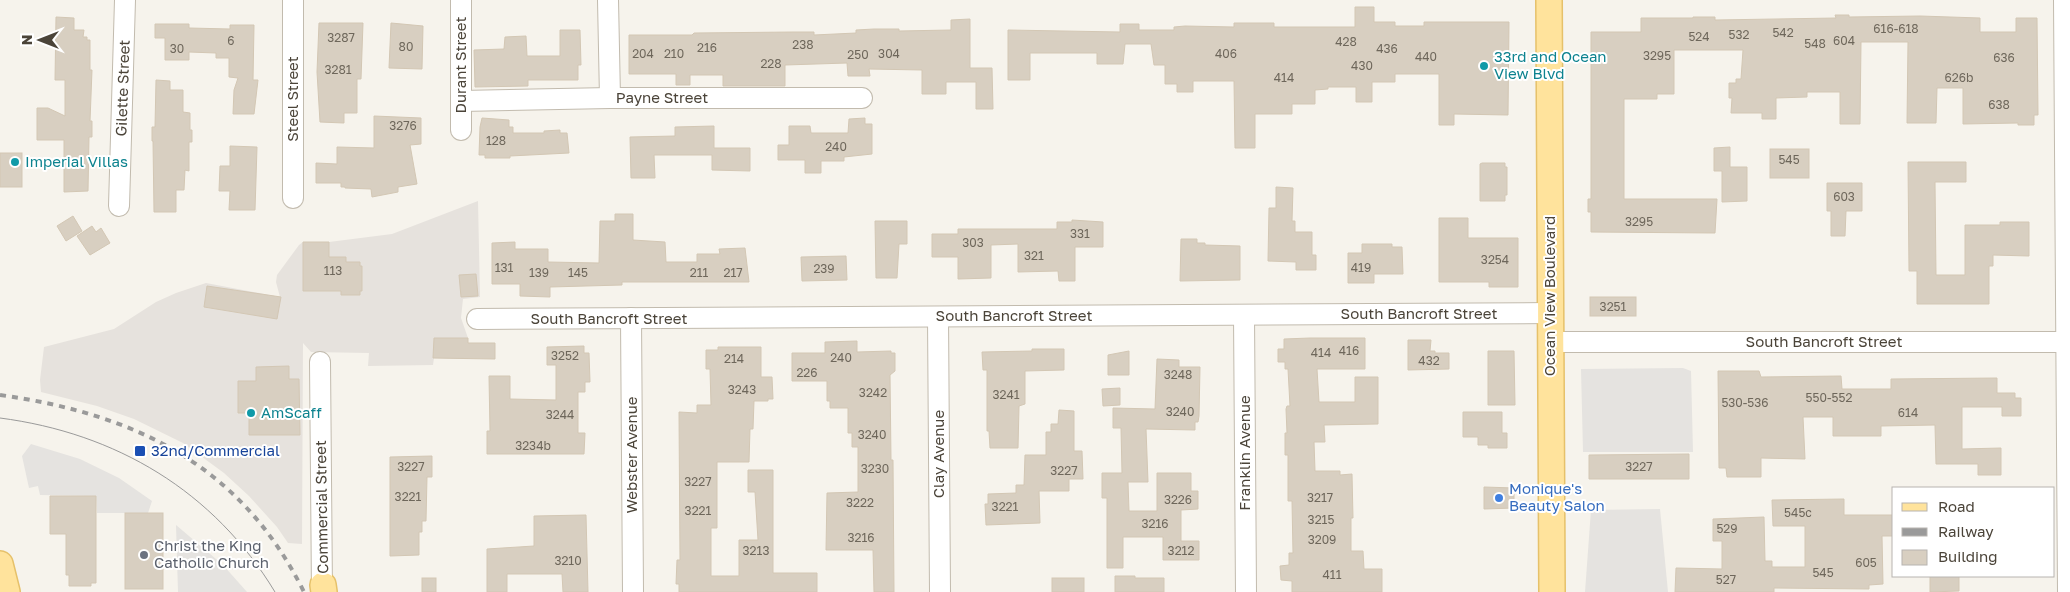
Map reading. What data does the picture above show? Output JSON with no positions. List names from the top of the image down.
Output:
{
  "streets": {
    "main road": ["Ocean View Boulevard"],
    "street": [
      "Durant Street",
      "Gilette Street",
      "Payne Street",
      "Steel Street",
      "South Bancroft Street",
      "Franklin Avenue",
      "Clay Avenue",
      "Webster Avenue",
      "Commercial Street"
    ]
  },
  "crossings": [
    ["Durant Street", "Payne Street"],
    ["Ocean View Boulevard", "South Bancroft Street"],
    ["South Bancroft Street", "Franklin Avenue"],
    ["South Bancroft Street", "Clay Avenue"],
    ["South Bancroft Street", "Webster Avenue"]
  ],
  "places": {
    "other": [
      "33rd and Ocean View Blvd",
      "Imperial Villas",
      "AmScaff",
      "Monique's Beauty Salon",
      "Christ the King Catholic Church"
    ],
    "transit": ["32nd/Commercial"]
  },
  "house_numbers": [
    "616-618",
    "542",
    "532",
    "524",
    "3287",
    "6",
    "604",
    "428",
    "548",
    "238",
    "80",
    "216",
    "30",
    "436",
    "204",
    "210",
    "304",
    "406",
    "250",
    "3295",
    "440",
    "636",
    "228",
    "430",
    "3281",
    "414",
    "626b",
    "638",
    "3276",
    "128",
    "240",
    "545",
    "603",
    "3295",
    "331",
    "303",
    "321",
    "3254",
    "131",
    "419",
    "239",
    "113",
    "139",
    "145",
    "211",
    "217",
    "3251",
    "416",
    "414",
    "3252",
    "240",
    "214",
    "432",
    "226",
    "3248",
    "3243",
    "3242",
    "3241",
    "550-552",
    "530-536",
    "3240",
    "614",
    "3244",
    "3240",
    "3234b",
    "3227",
    "3227",
    "3230",
    "3227",
    "3227",
    "3221",
    "3217",
    "3226",
    "3222",
    "3221",
    "3221",
    "545c",
    "3215",
    "3216",
    "529",
    "3216",
    "3209",
    "3213",
    "3212",
    "3210",
    "605",
    "545",
    "411",
    "527"
  ],
  "legend": ["Road", "Railway", "Building"],
  "north": "left"
}
